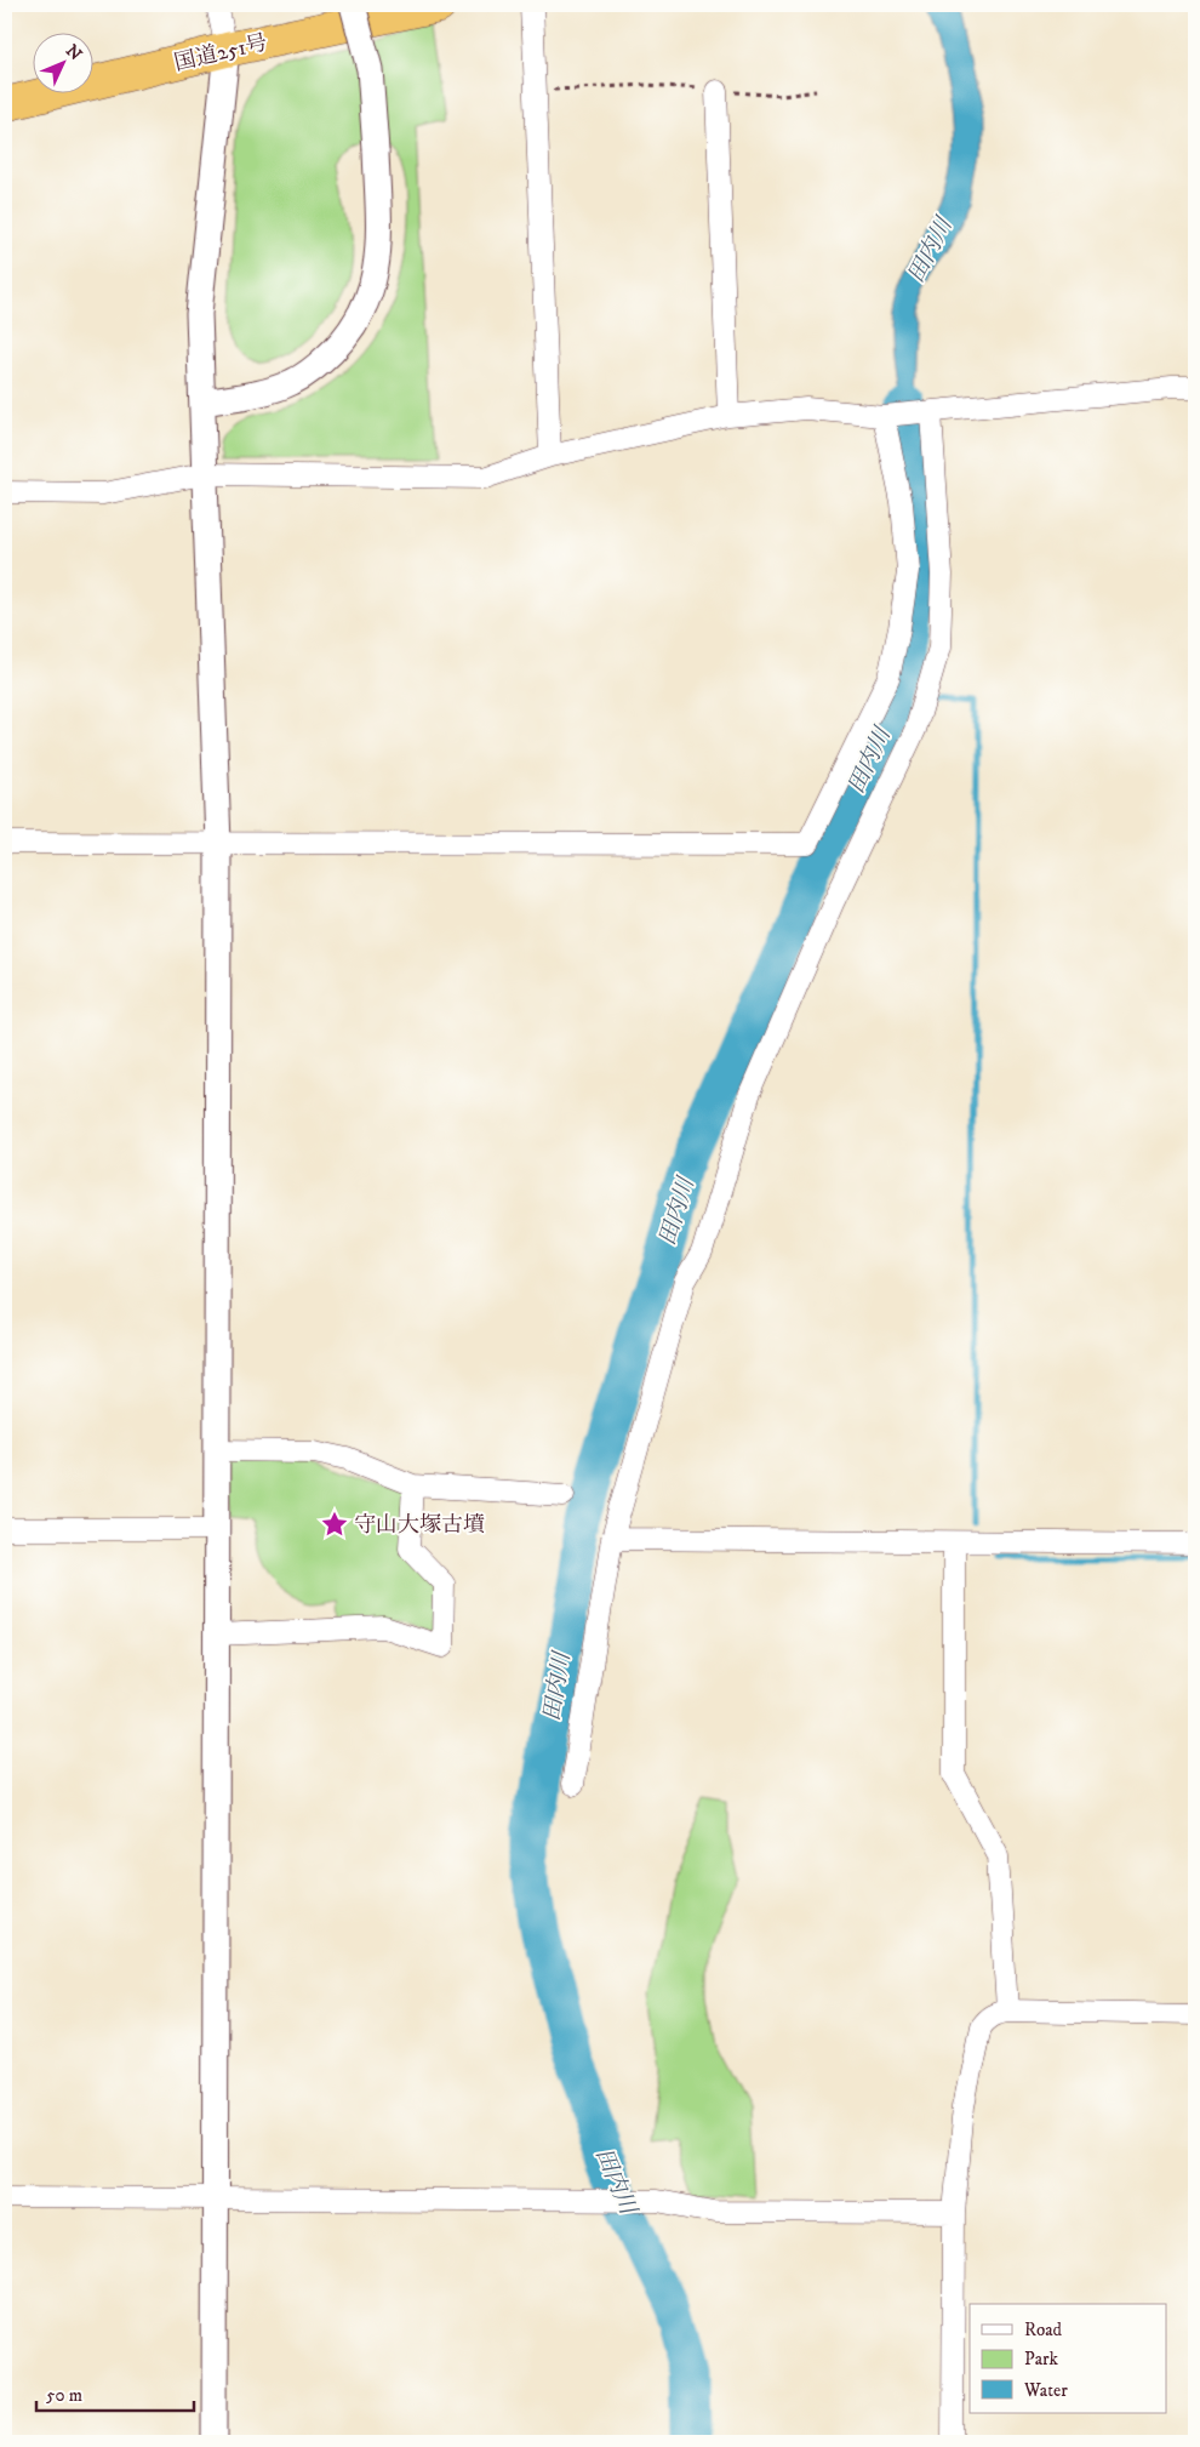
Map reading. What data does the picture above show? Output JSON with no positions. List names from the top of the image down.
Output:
{
  "streets": {
    "highway": ["国道251号"]
  },
  "water": ["田内川"],
  "places": {
    "place": ["守山大塚古墳"]
  },
  "legend": ["Road", "Park", "Water"],
  "scale_bar": "50 m",
  "north": "top right"
}
